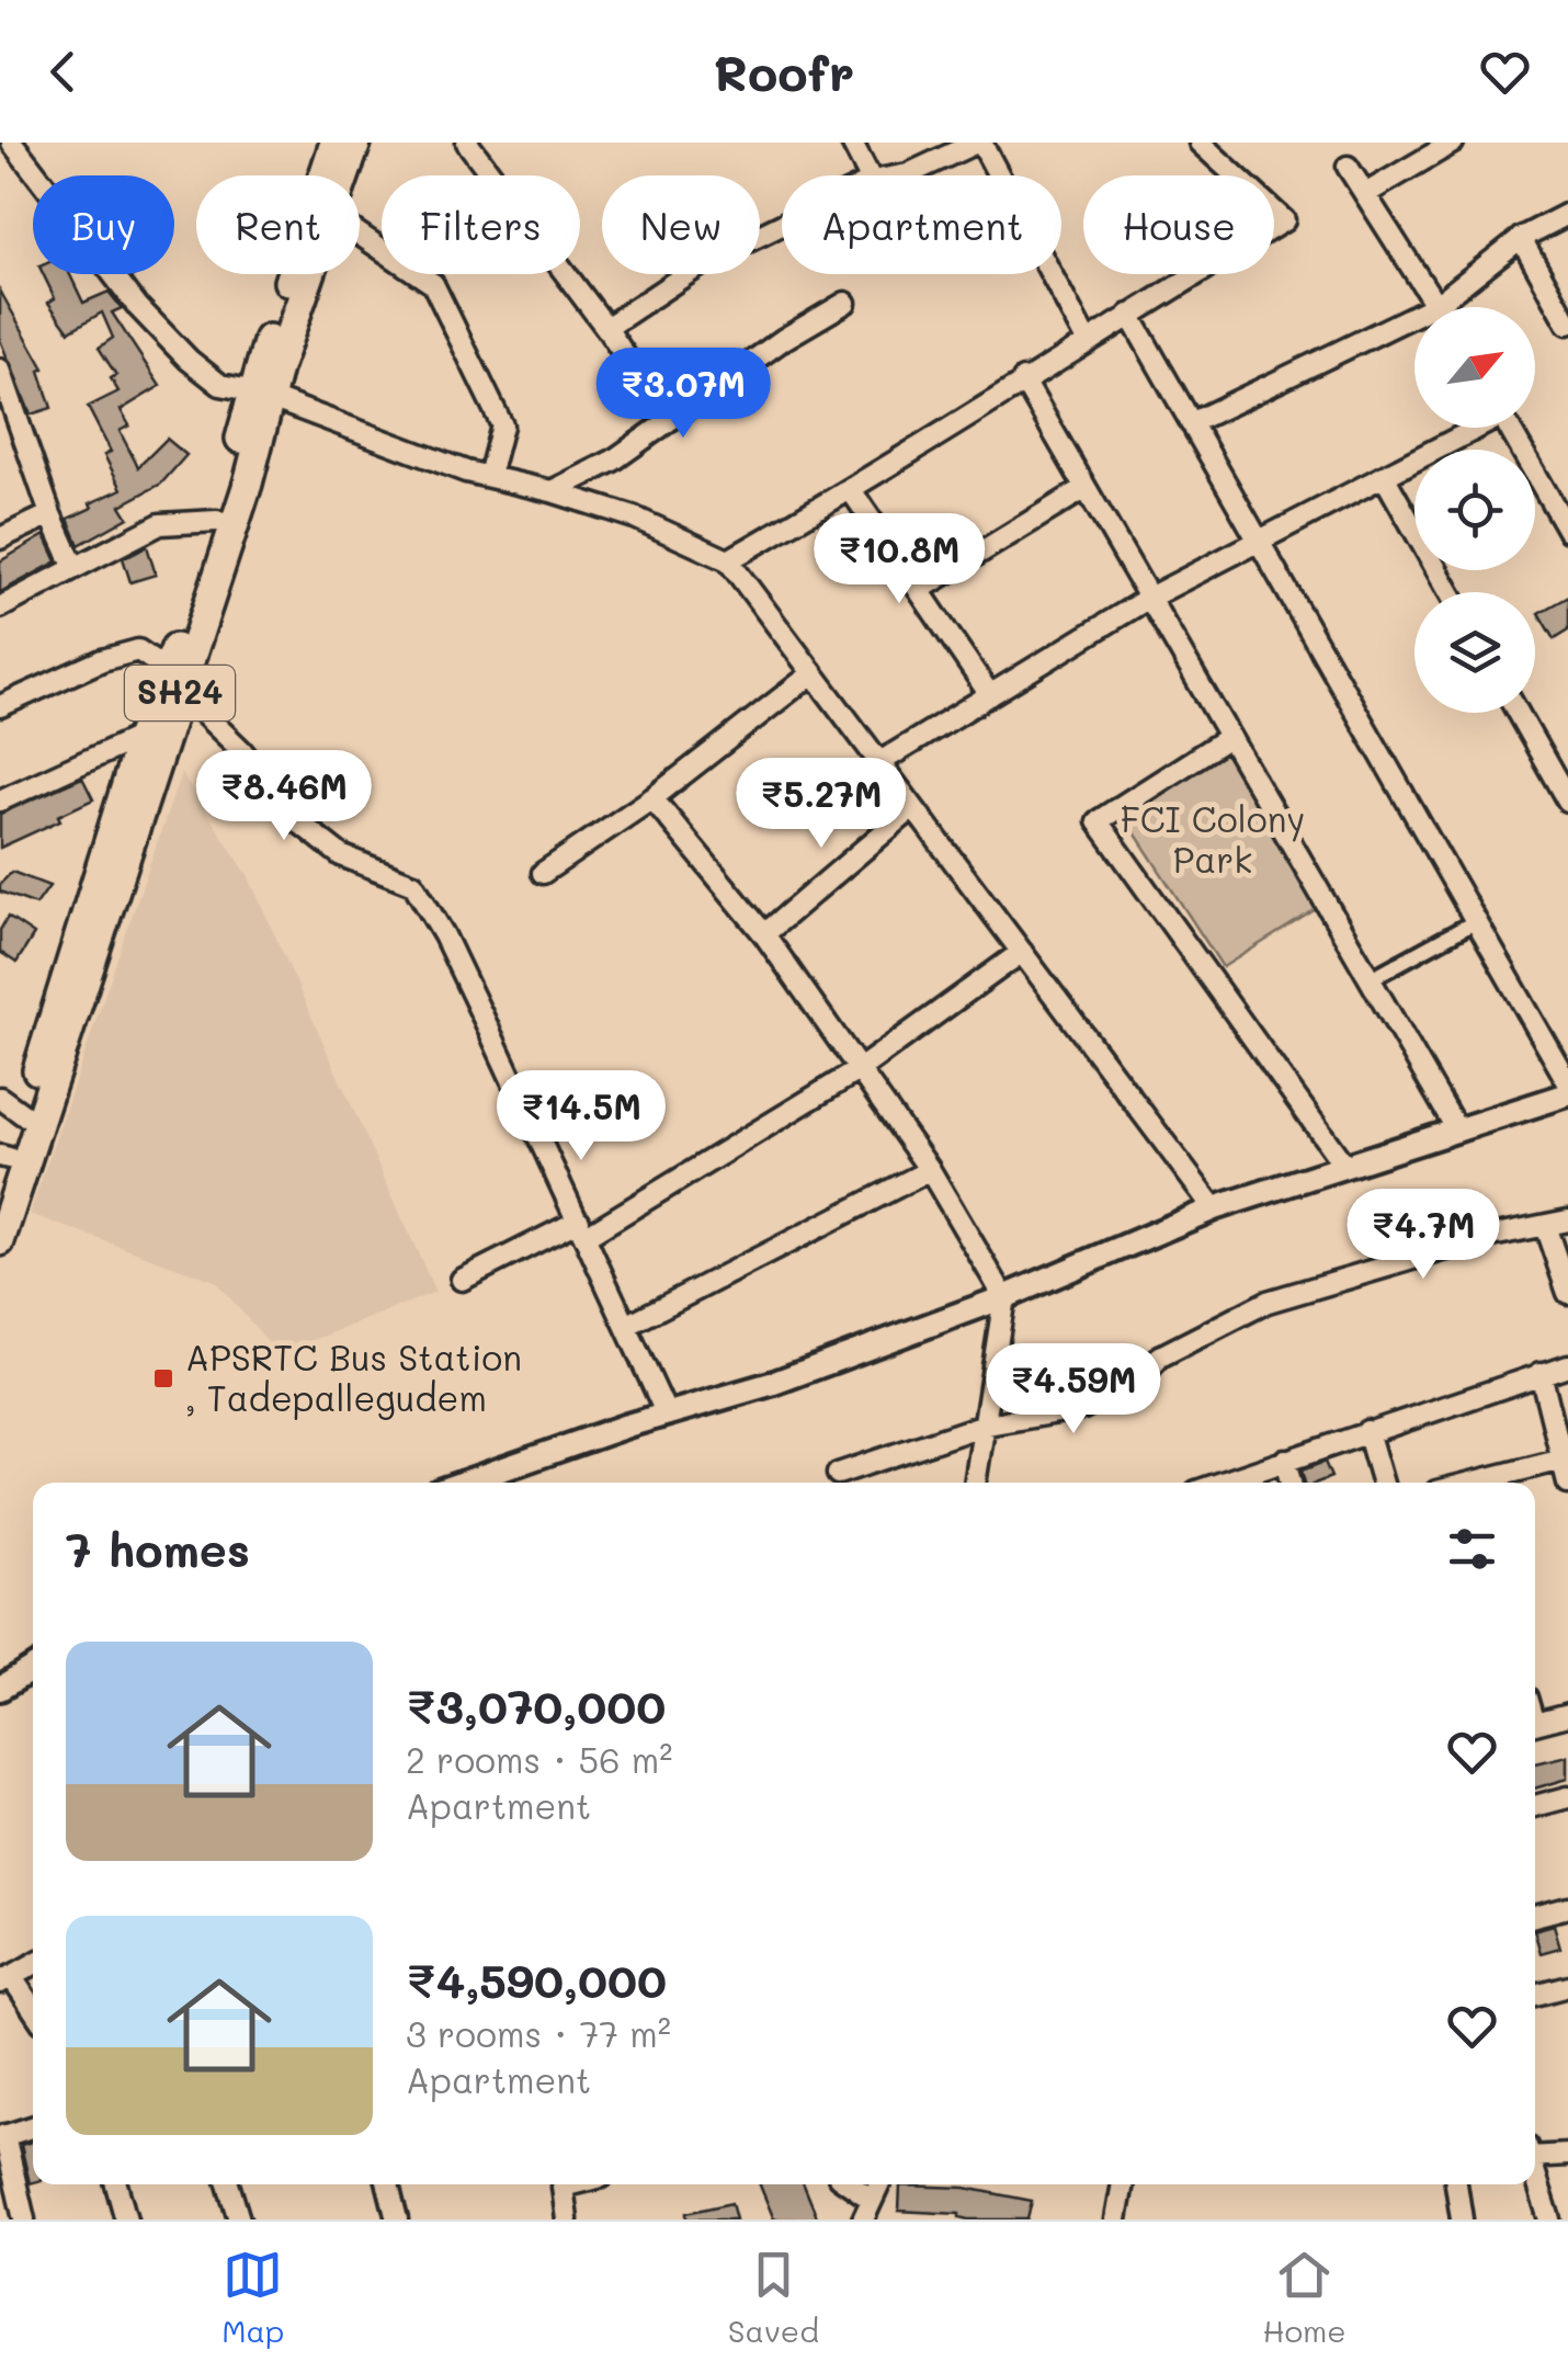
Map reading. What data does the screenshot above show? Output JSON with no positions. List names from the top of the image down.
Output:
{
  "streets": {
    "main road": ["SH24"]
  },
  "parks": ["FCI Colony Park"],
  "places": {
    "transit": ["APSRTC Bus Station , Tadepallegudem"]
  },
  "north": "top right",
  "page": {
    "header": "Roofr",
    "chip": [
      "Buy",
      "Rent",
      "Filters",
      "New",
      "Apartment",
      "House"
    ],
    "price": [
      "₹3.07M",
      "₹10.8M",
      "₹8.46M",
      "₹5.27M",
      "₹14.5M",
      "₹4.7M",
      "₹4.59M"
    ],
    "heading": "7 homes",
    "list": [
      {
        "name": "₹3,070,000",
        "note": "2 rooms · 56 m² · Apartment"
      },
      {
        "name": "₹4,590,000",
        "note": "3 rooms · 77 m² · Apartment"
      }
    ],
    "tabs": ["Map", "Saved", "Home"]
  }
}
